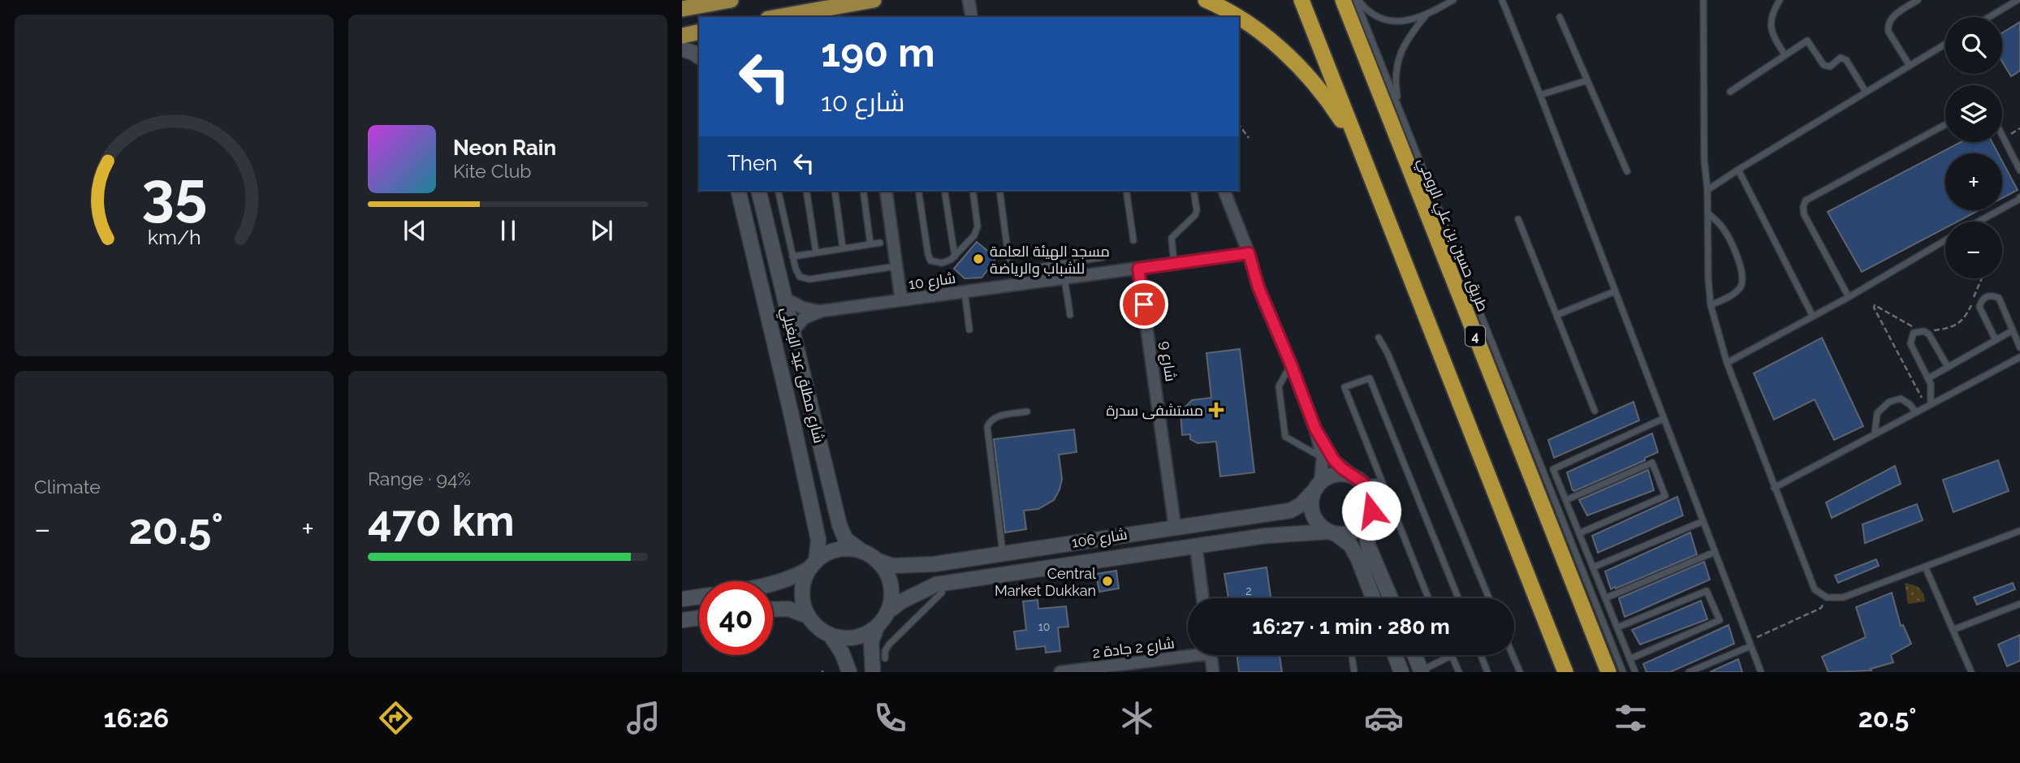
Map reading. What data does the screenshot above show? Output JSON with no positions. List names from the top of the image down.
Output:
{
  "streets": {
    "highway": ["طريق حسين بن علي الرومي", "4"],
    "street": [
      "شارع 10",
      "شارع 9",
      "شارع مطلق عيد البغيلي",
      "شارع 106",
      "شارع 2 جادة 2"
    ]
  },
  "crossings": [
    ["شارع 10", "شارع 9"],
    ["شارع 10", "شارع مطلق عيد البغيلي"],
    ["شارع 9", "شارع 106"],
    ["شارع مطلق عيد البغيلي", "شارع 106"]
  ],
  "places": {
    "other": ["مسجد الهيئة العامة للشباب والرياضة", "Central Market Dukkan"],
    "health": ["مستشفى سدرة"]
  },
  "house_numbers": ["2", "10"],
  "page": {
    "map_buttons": ["+", "−"],
    "turn": ["190 m", "شارع 10"],
    "song": ["Neon Rain", "Kite Club"],
    "then": "Then",
    "tile": [
      "Climate",
      ["Range · 94%", "470 km"]
    ],
    "heat": ["−", "20.5°", "+"],
    "limit": "40",
    "trip": "16:27 · 1 min · 280 m",
    "tabs": ["16:26", "20.5°"],
    "gauge": ["35", "km/h"]
  }
}
